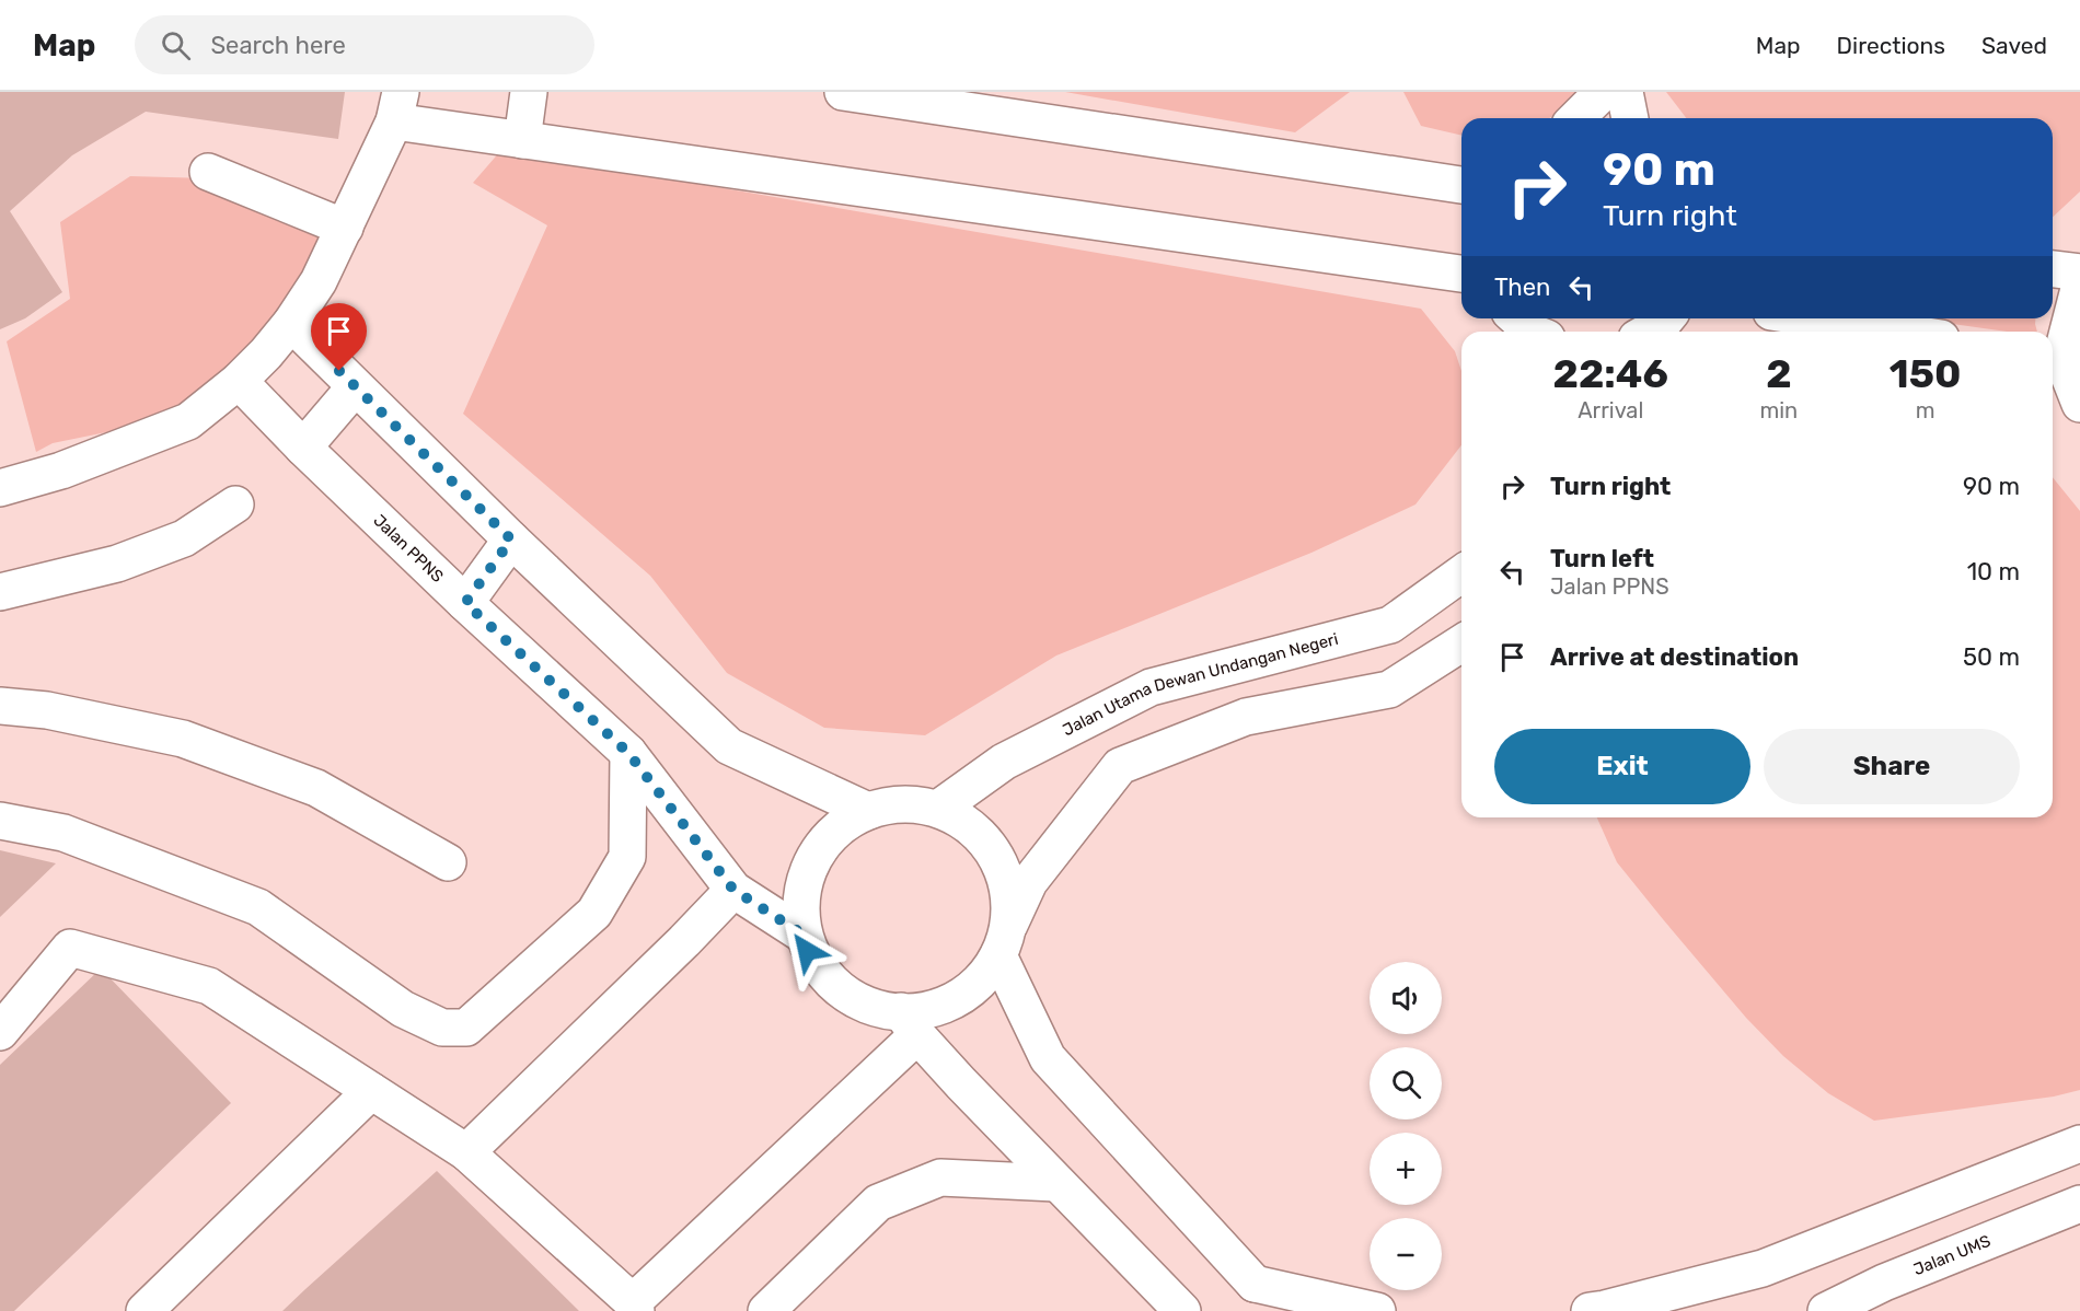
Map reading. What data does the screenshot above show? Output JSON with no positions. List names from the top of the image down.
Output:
{
  "streets": {
    "main road": ["Jalan PPNS", "Jalan Utama Dewan Undangan Negeri", "Jalan UMS"]
  },
  "crossings": [
    ["Jalan PPNS", "Jalan Utama Dewan Undangan Negeri"]
  ],
  "page": {
    "header": "Map",
    "search": "Search here",
    "nav": ["Map", "Directions", "Saved"],
    "turn": ["90 m", "Turn right"],
    "then": "Then",
    "eta": [
      "22:46",
      "Arrival",
      "2",
      "min",
      "150",
      "m"
    ],
    "list": [
      {
        "name": "Turn right",
        "value": "90 m"
      },
      {
        "name": "Turn left",
        "note": "Jalan PPNS",
        "value": "10 m"
      },
      {
        "name": "Arrive at destination",
        "value": "50 m"
      }
    ],
    "buttons": ["Exit", "Share"],
    "map_buttons": ["+", "−"]
  }
}
